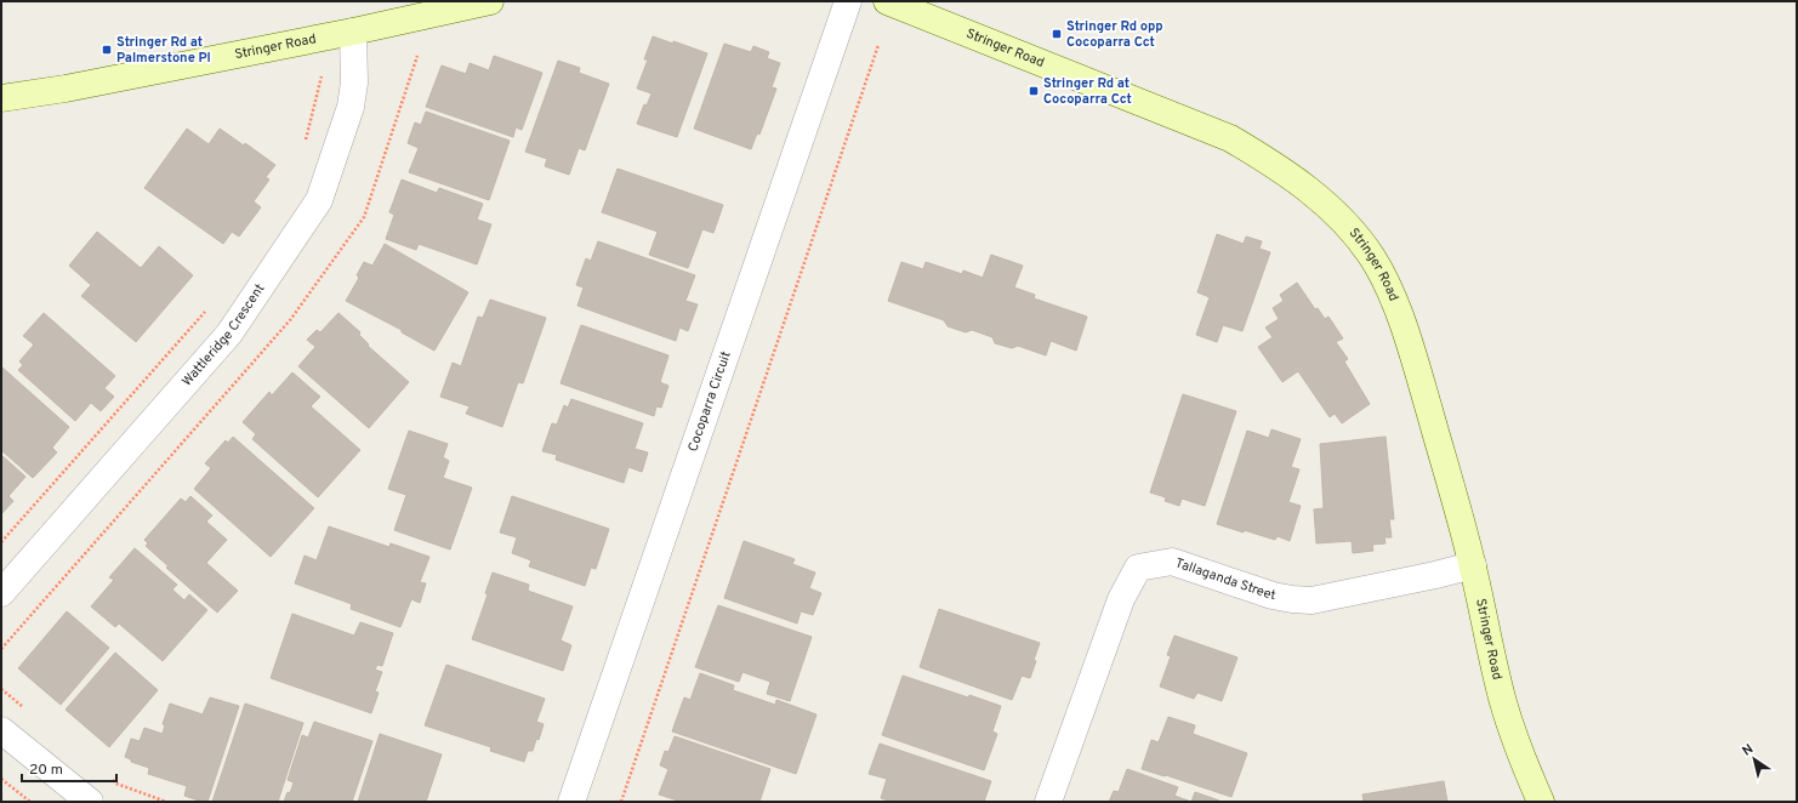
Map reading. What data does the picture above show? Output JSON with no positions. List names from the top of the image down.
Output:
{
  "streets": {
    "street": [
      "Stringer Road",
      "Wattleridge Crescent",
      "Cocoparra Circuit",
      "Tallaganda Street"
    ]
  },
  "crossings": [
    ["Stringer Road", "Wattleridge Crescent"],
    ["Stringer Road", "Tallaganda Street"]
  ],
  "places": {
    "transit": ["Stringer Rd opp Cocoparra Cct", "Stringer Rd at Palmerstone Pl", "Stringer Rd at Cocoparra Cct"]
  },
  "scale_bar": "20 m",
  "north": "top left"
}
